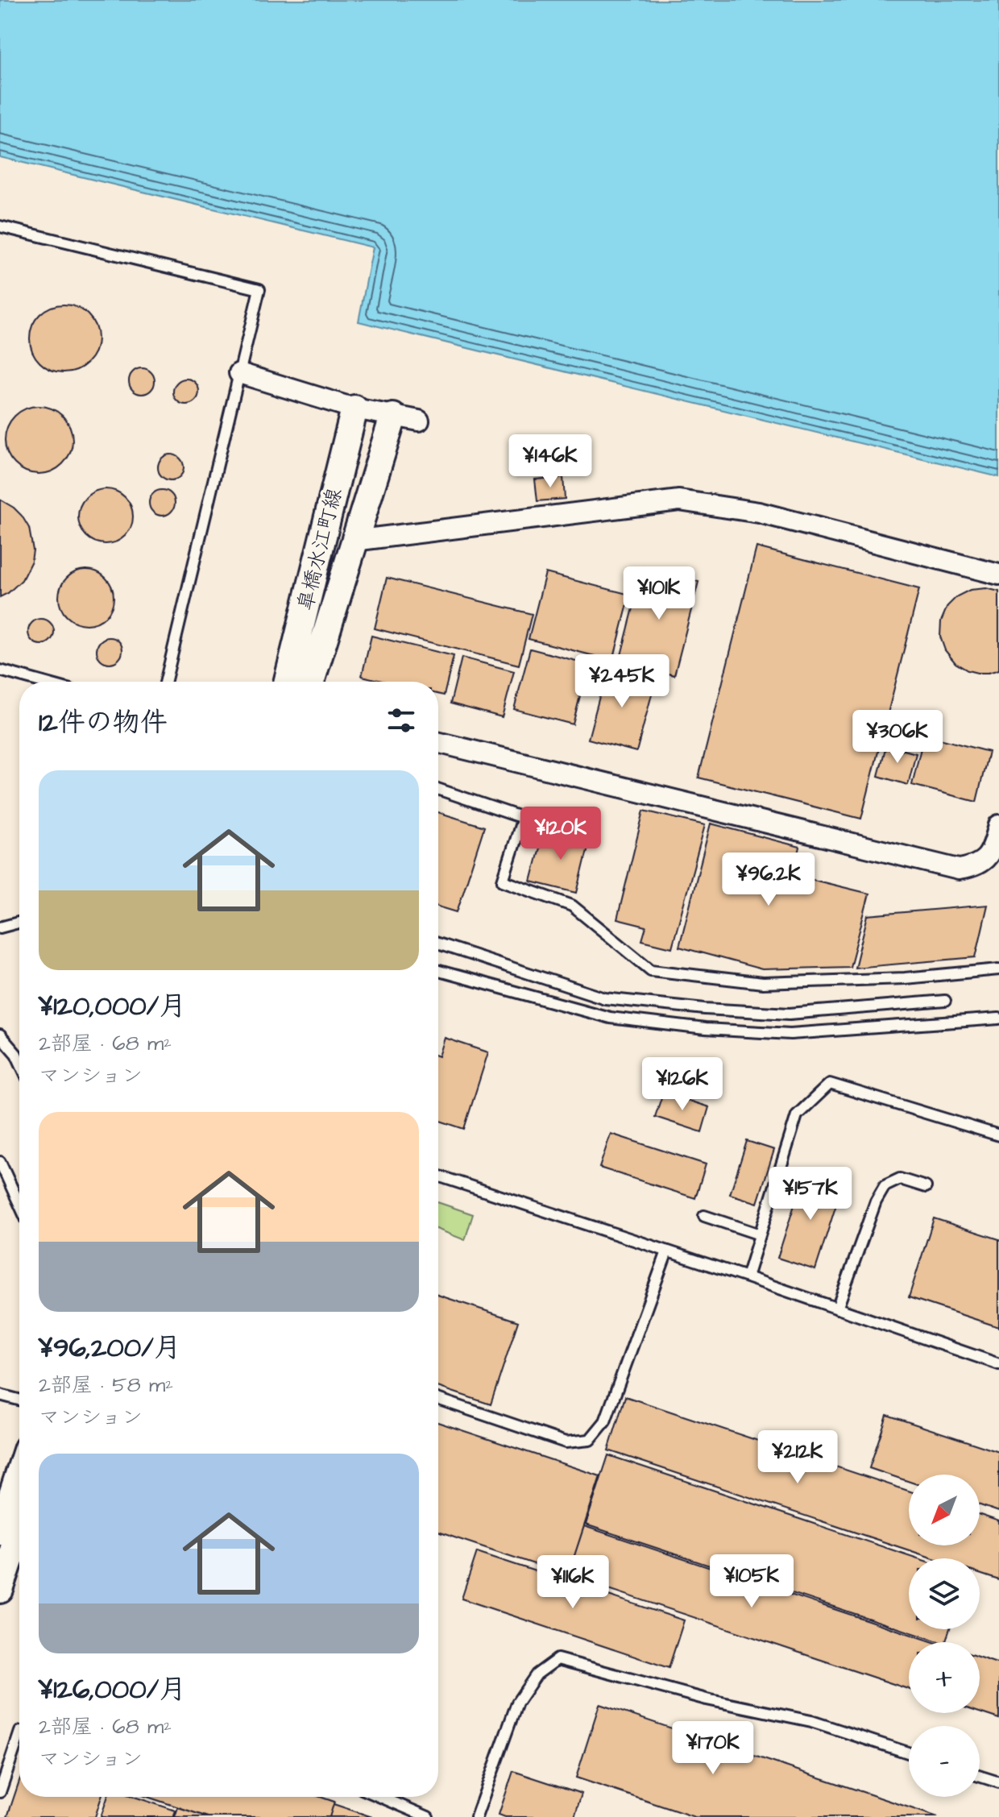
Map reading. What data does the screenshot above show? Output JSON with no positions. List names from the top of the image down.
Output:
{
  "streets": {
    "street": ["皐橋水江町線"]
  },
  "north": "bottom left",
  "page": {
    "price": [
      "¥146K",
      "¥101K",
      "¥245K",
      "¥306K",
      "¥120K",
      "¥96.2K",
      "¥126K",
      "¥157K",
      "¥212K",
      "¥105K",
      "¥116K",
      "¥170K"
    ],
    "heading": "12件の物件",
    "list": [
      {
        "name": "¥120,000/月",
        "note": "2部屋 · 68 m² · マンション"
      },
      {
        "name": "¥96,200/月",
        "note": "2部屋 · 58 m² · マンション"
      },
      {
        "name": "¥126,000/月",
        "note": "2部屋 · 68 m² · マンション"
      }
    ],
    "map_buttons": ["+", "−"]
  }
}
